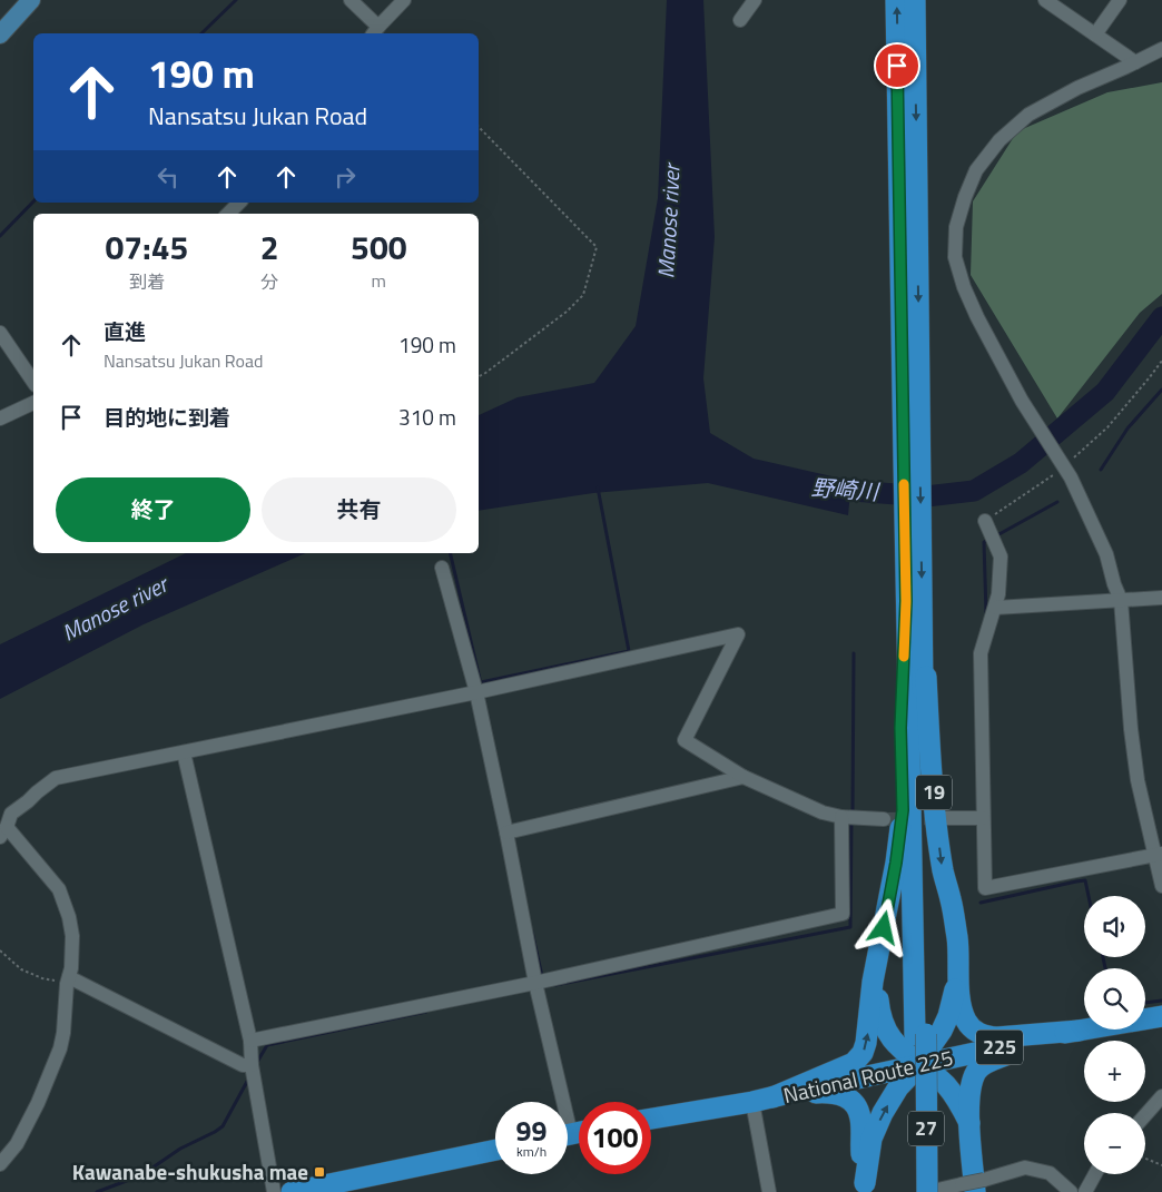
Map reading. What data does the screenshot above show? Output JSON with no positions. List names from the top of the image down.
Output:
{
  "streets": {
    "highway": [
      "19",
      "225",
      "National Route 225",
      "27"
    ]
  },
  "crossings": [
    ["19", "National Route 225"],
    ["19", "27"],
    ["National Route 225", "27"]
  ],
  "water": ["Manose river", "野崎川"],
  "places": {
    "transit": ["Kawanabe-shukusha mae"]
  },
  "page": {
    "turn": ["190 m", "Nansatsu Jukan Road"],
    "eta": [
      "07:45",
      "到着",
      "2",
      "分",
      "500",
      "m"
    ],
    "list": [
      {
        "name": "直進",
        "note": "Nansatsu Jukan Road",
        "value": "190 m"
      },
      {
        "name": "目的地に到着",
        "value": "310 m"
      }
    ],
    "buttons": ["終了", "共有"],
    "map_buttons": ["+", "−"],
    "speed": "99 km/h",
    "limit": "100"
  }
}
